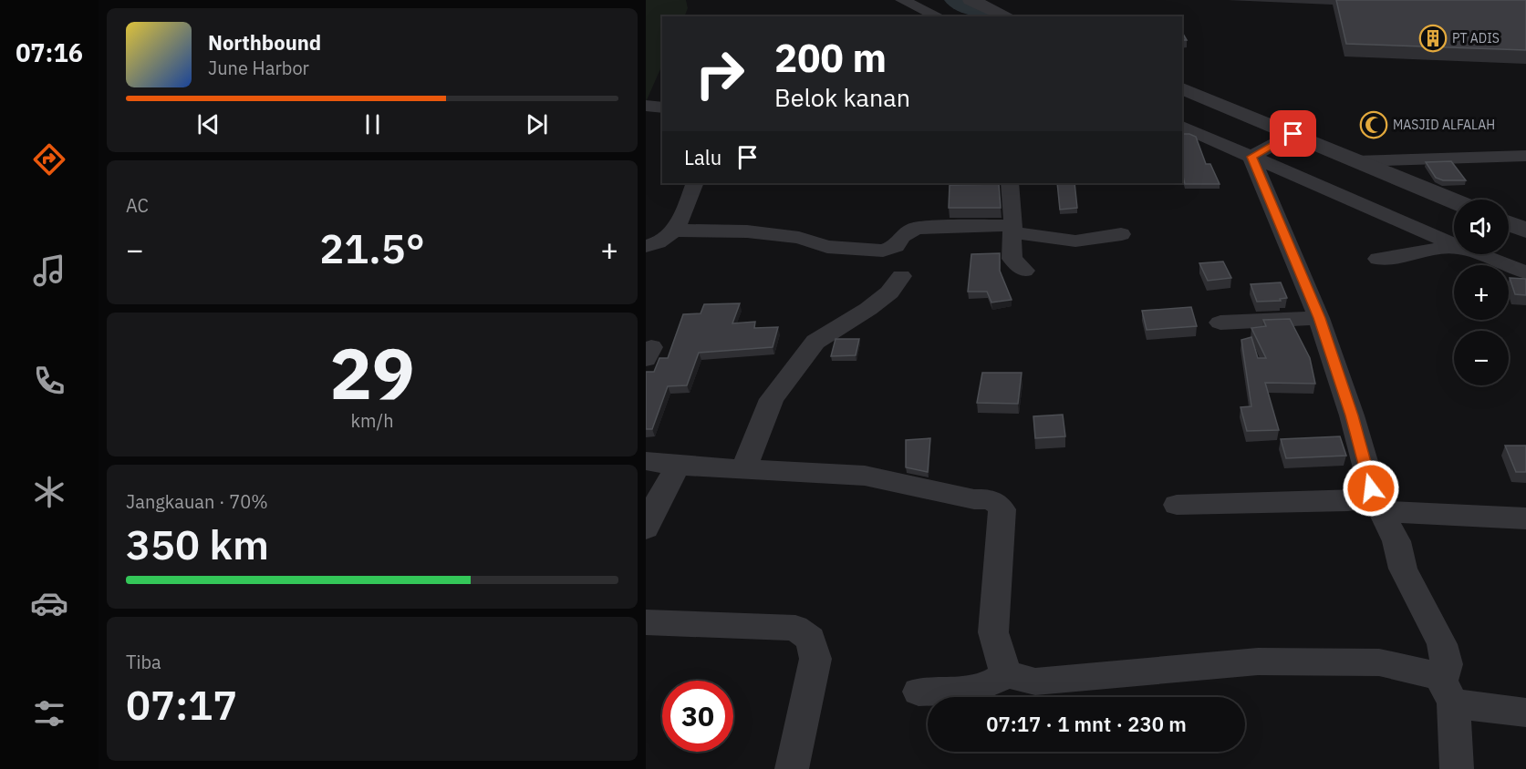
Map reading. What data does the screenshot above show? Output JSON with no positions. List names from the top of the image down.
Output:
{
  "places": {
    "building": ["PT ADIS"],
    "mosque": ["MASJID ALFALAH"]
  },
  "page": {
    "tabs": "07:16",
    "turn": ["200 m", "Belok kanan"],
    "song": ["Northbound", "June Harbor"],
    "then": "Lalu",
    "tile": [
      "AC",
      ["29", "km/h"],
      ["Jangkauan · 70%", "350 km"],
      ["Tiba", "07:17"]
    ],
    "map_buttons": ["+", "−"],
    "heat": ["−", "21.5°", "+"],
    "limit": "30",
    "trip": "07:17 · 1 mnt · 230 m"
  }
}
